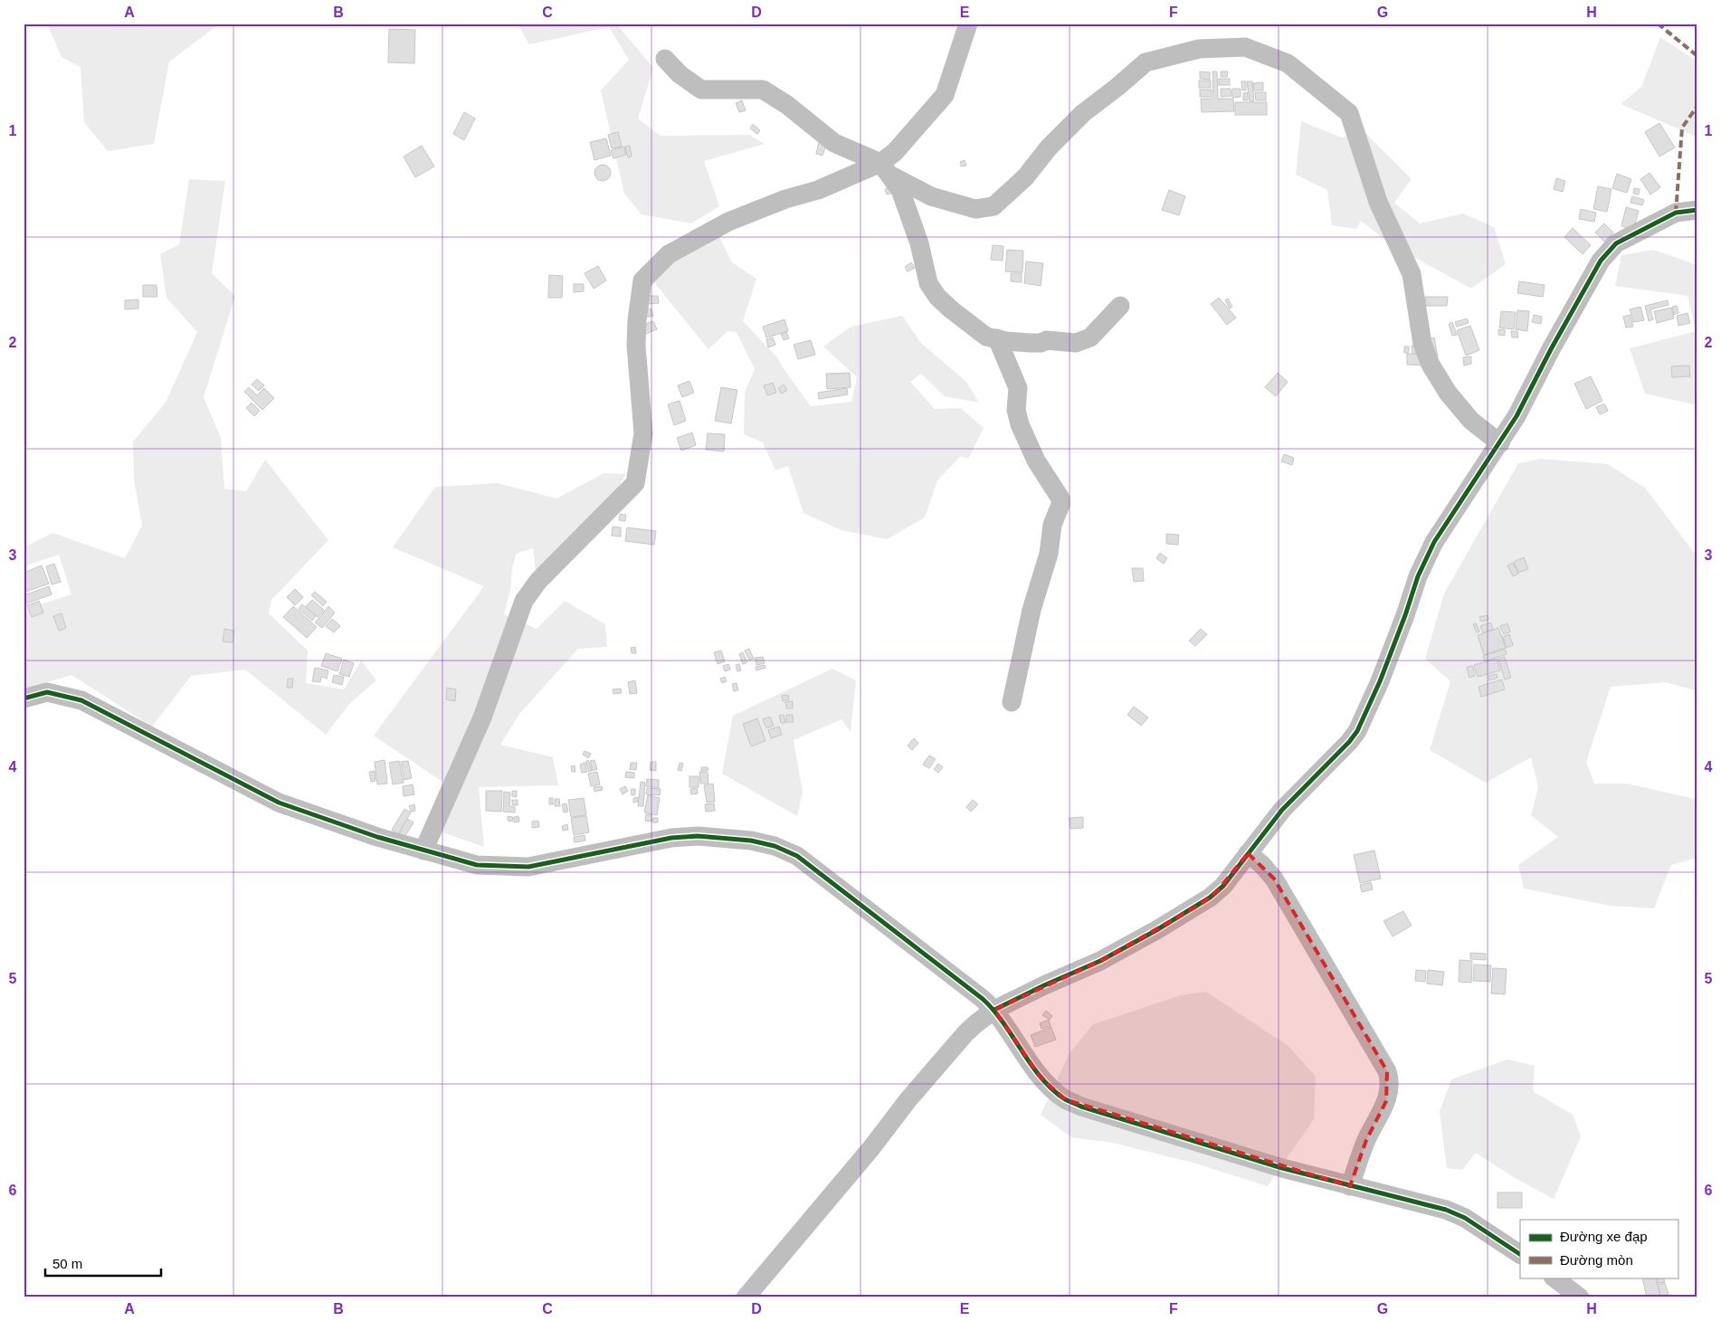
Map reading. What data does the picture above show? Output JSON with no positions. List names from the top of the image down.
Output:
{
  "legend": ["Đường xe đạp", "Đường mòn"],
  "scale_bar": "50 m",
  "grid": {
    "columns": [
      "A",
      "B",
      "C",
      "D",
      "E",
      "F",
      "G",
      "H"
    ],
    "rows": [
      "1",
      "2",
      "3",
      "4",
      "5",
      "6"
    ]
  }
}
